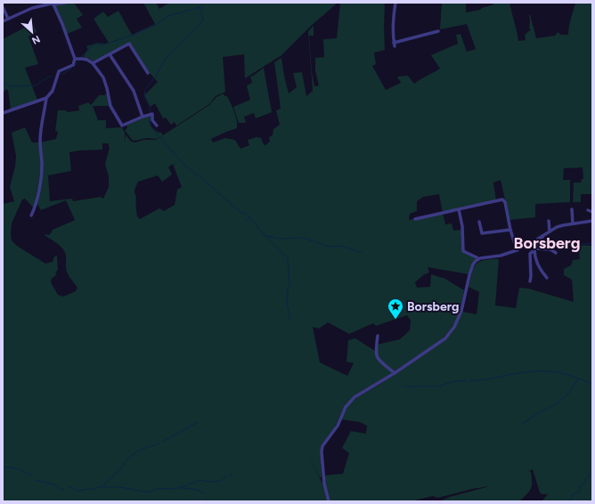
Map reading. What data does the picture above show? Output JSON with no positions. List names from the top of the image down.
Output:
{
  "districts": ["Borsberg"],
  "places": {
    "place": ["Borsberg"]
  },
  "north": "bottom right"
}
